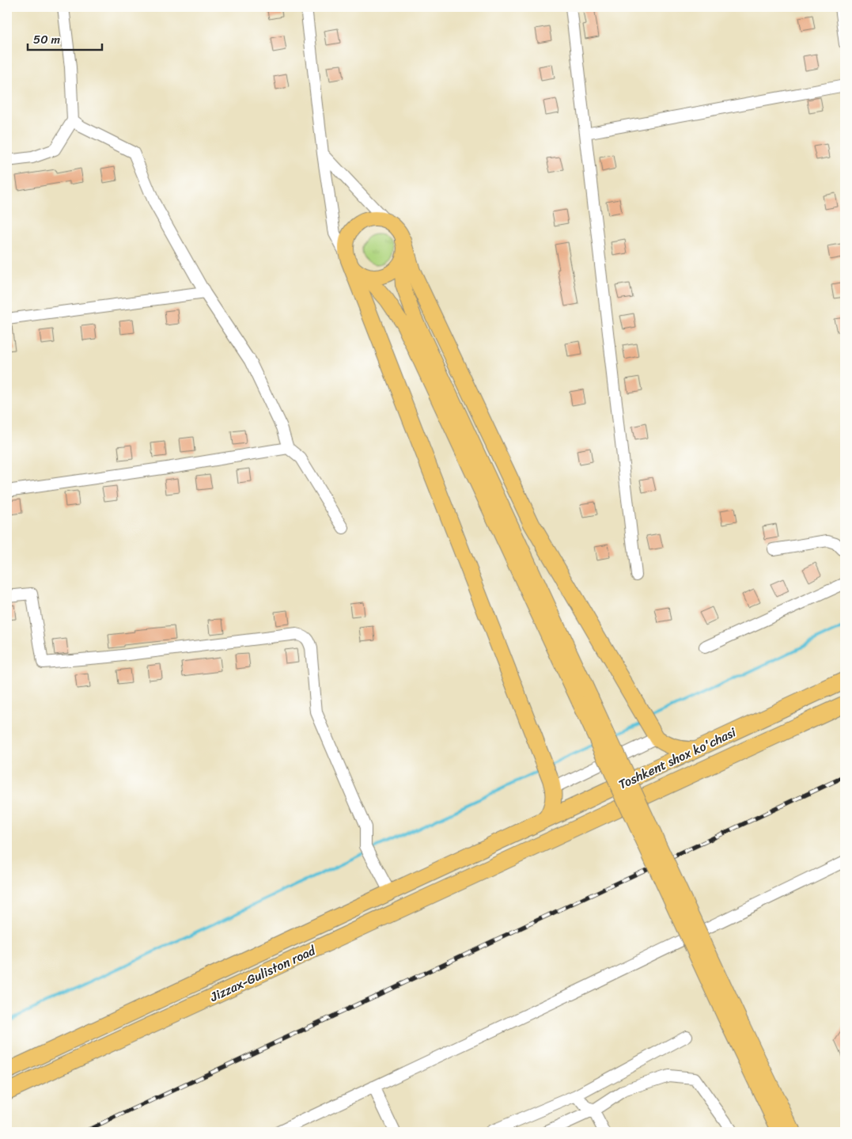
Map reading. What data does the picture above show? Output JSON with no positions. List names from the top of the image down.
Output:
{
  "streets": {
    "highway": ["Toshkent shox ko'chasi", "Jizzax-Guliston road"]
  },
  "crossings": [
    ["Toshkent shox ko'chasi", "Jizzax-Guliston road"]
  ],
  "scale_bar": "50 m"
}
